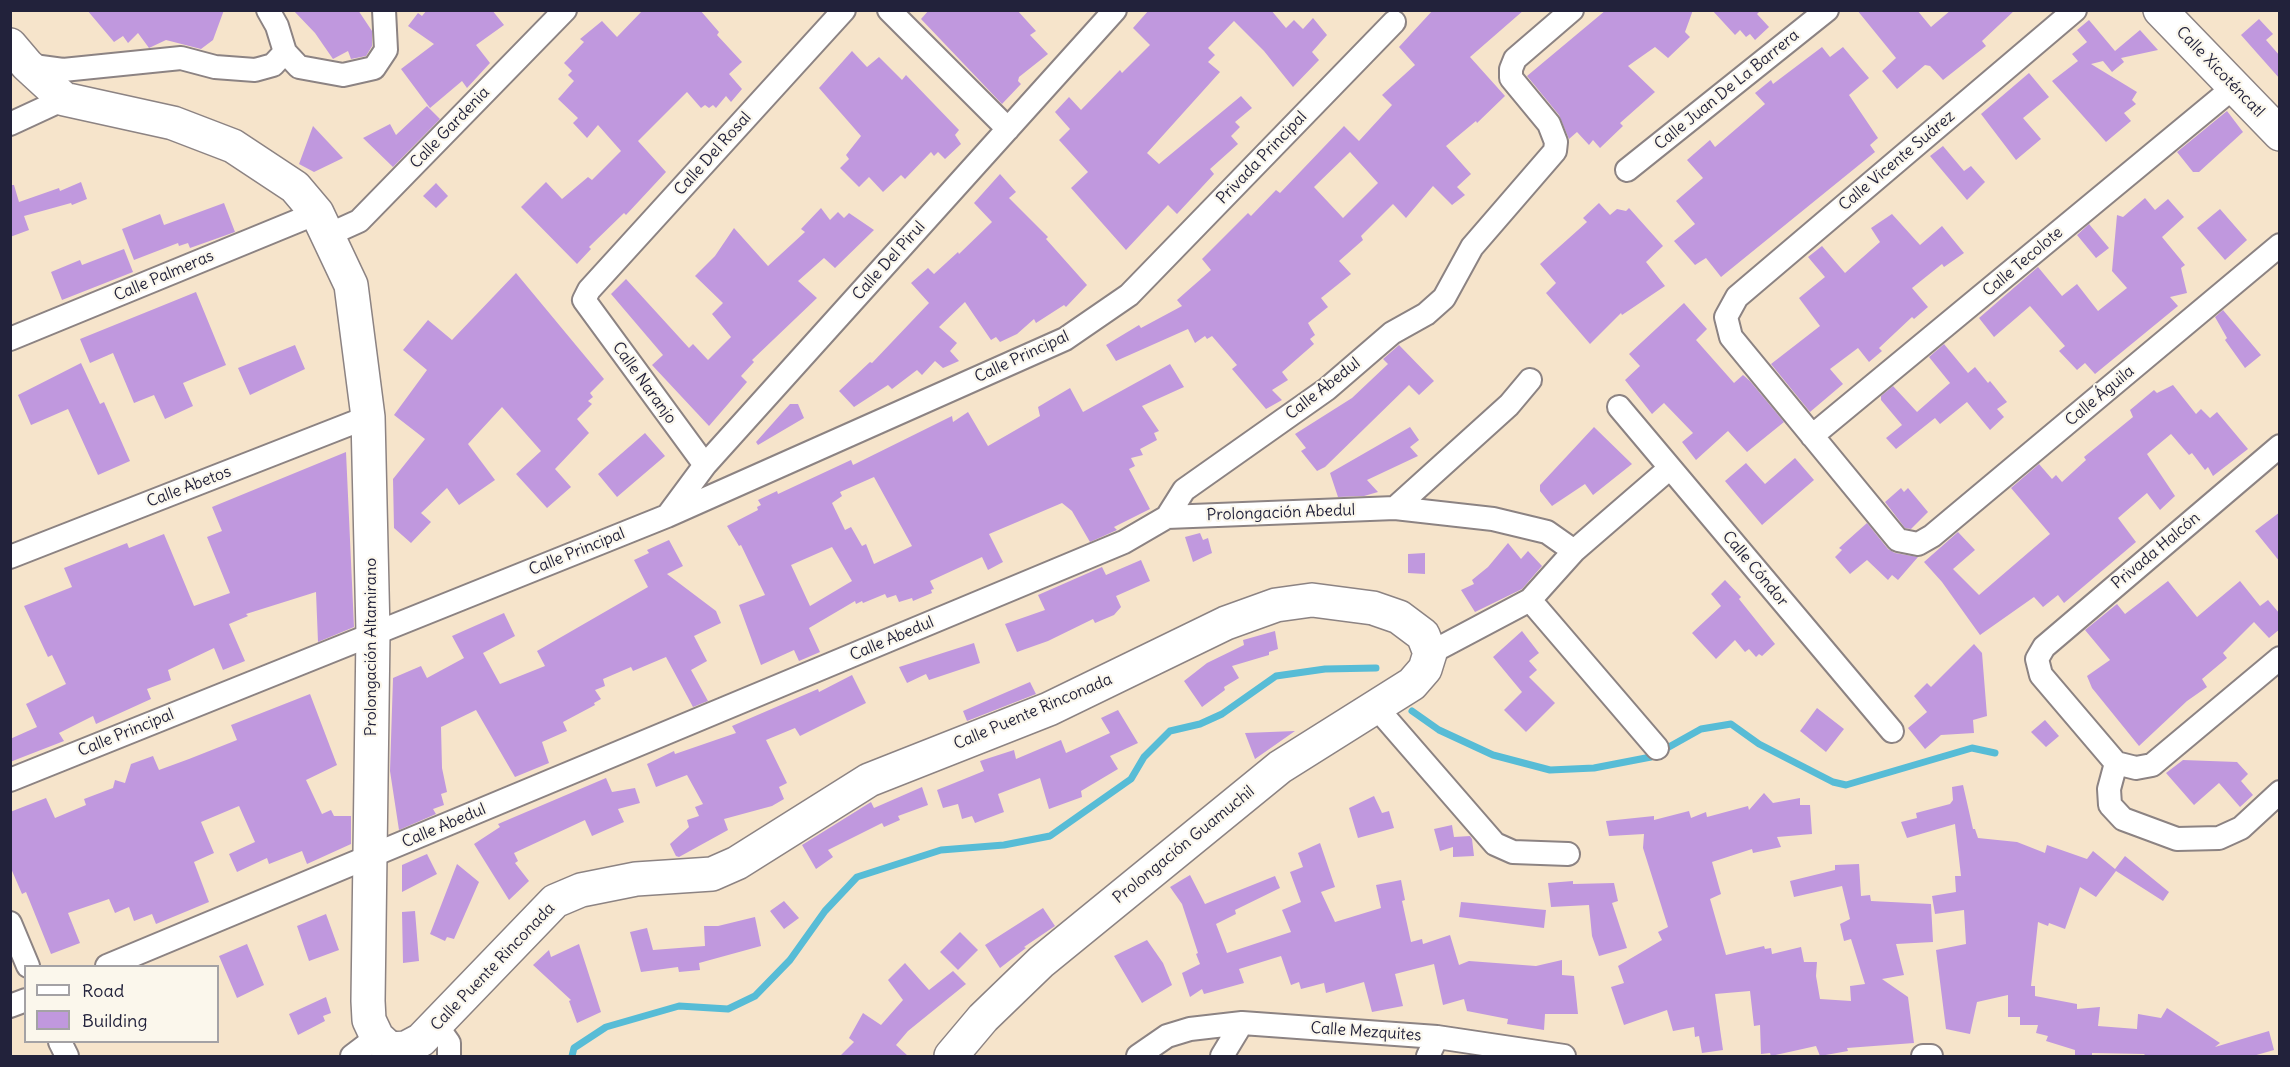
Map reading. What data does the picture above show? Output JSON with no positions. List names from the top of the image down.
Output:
{
  "streets": {
    "street": [
      "Calle Xicoténcatl",
      "Calle Juan De La Barrera",
      "Calle Gardenia",
      "Calle Del Rosal",
      "Privada Principal",
      "Calle Vicente Suárez",
      "Calle Del Pirul",
      "Calle Tecolote",
      "Calle Palmeras",
      "Calle Principal",
      "Calle Naranjo",
      "Calle Abedul",
      "Calle Águila",
      "Calle Abetos",
      "Prolongación Abedul",
      "Privada Halcón",
      "Calle Cóndor",
      "Prolongación Altamirano",
      "Calle Puente Rinconada",
      "Prolongación Guamuchil",
      "Calle Mezquites"
    ]
  },
  "crossings": [
    ["Calle Xicoténcatl", "Calle Tecolote"],
    ["Calle Gardenia", "Calle Palmeras"],
    ["Calle Gardenia", "Prolongación Altamirano"],
    ["Calle Del Rosal", "Calle Naranjo"],
    ["Privada Principal", "Calle Principal"],
    ["Calle Vicente Suárez", "Calle Tecolote"],
    ["Calle Vicente Suárez", "Calle Águila"],
    ["Calle Del Pirul", "Calle Principal"],
    ["Calle Del Pirul", "Calle Naranjo"],
    ["Calle Tecolote", "Calle Águila"],
    ["Calle Palmeras", "Prolongación Altamirano"],
    ["Calle Principal", "Prolongación Altamirano"],
    ["Calle Abedul", "Prolongación Abedul"],
    ["Calle Abedul", "Prolongación Altamirano"],
    ["Calle Abetos", "Prolongación Altamirano"],
    ["Prolongación Altamirano", "Calle Puente Rinconada"],
    ["Calle Puente Rinconada", "Prolongación Guamuchil"]
  ],
  "legend": ["Road", "Building"]
}
